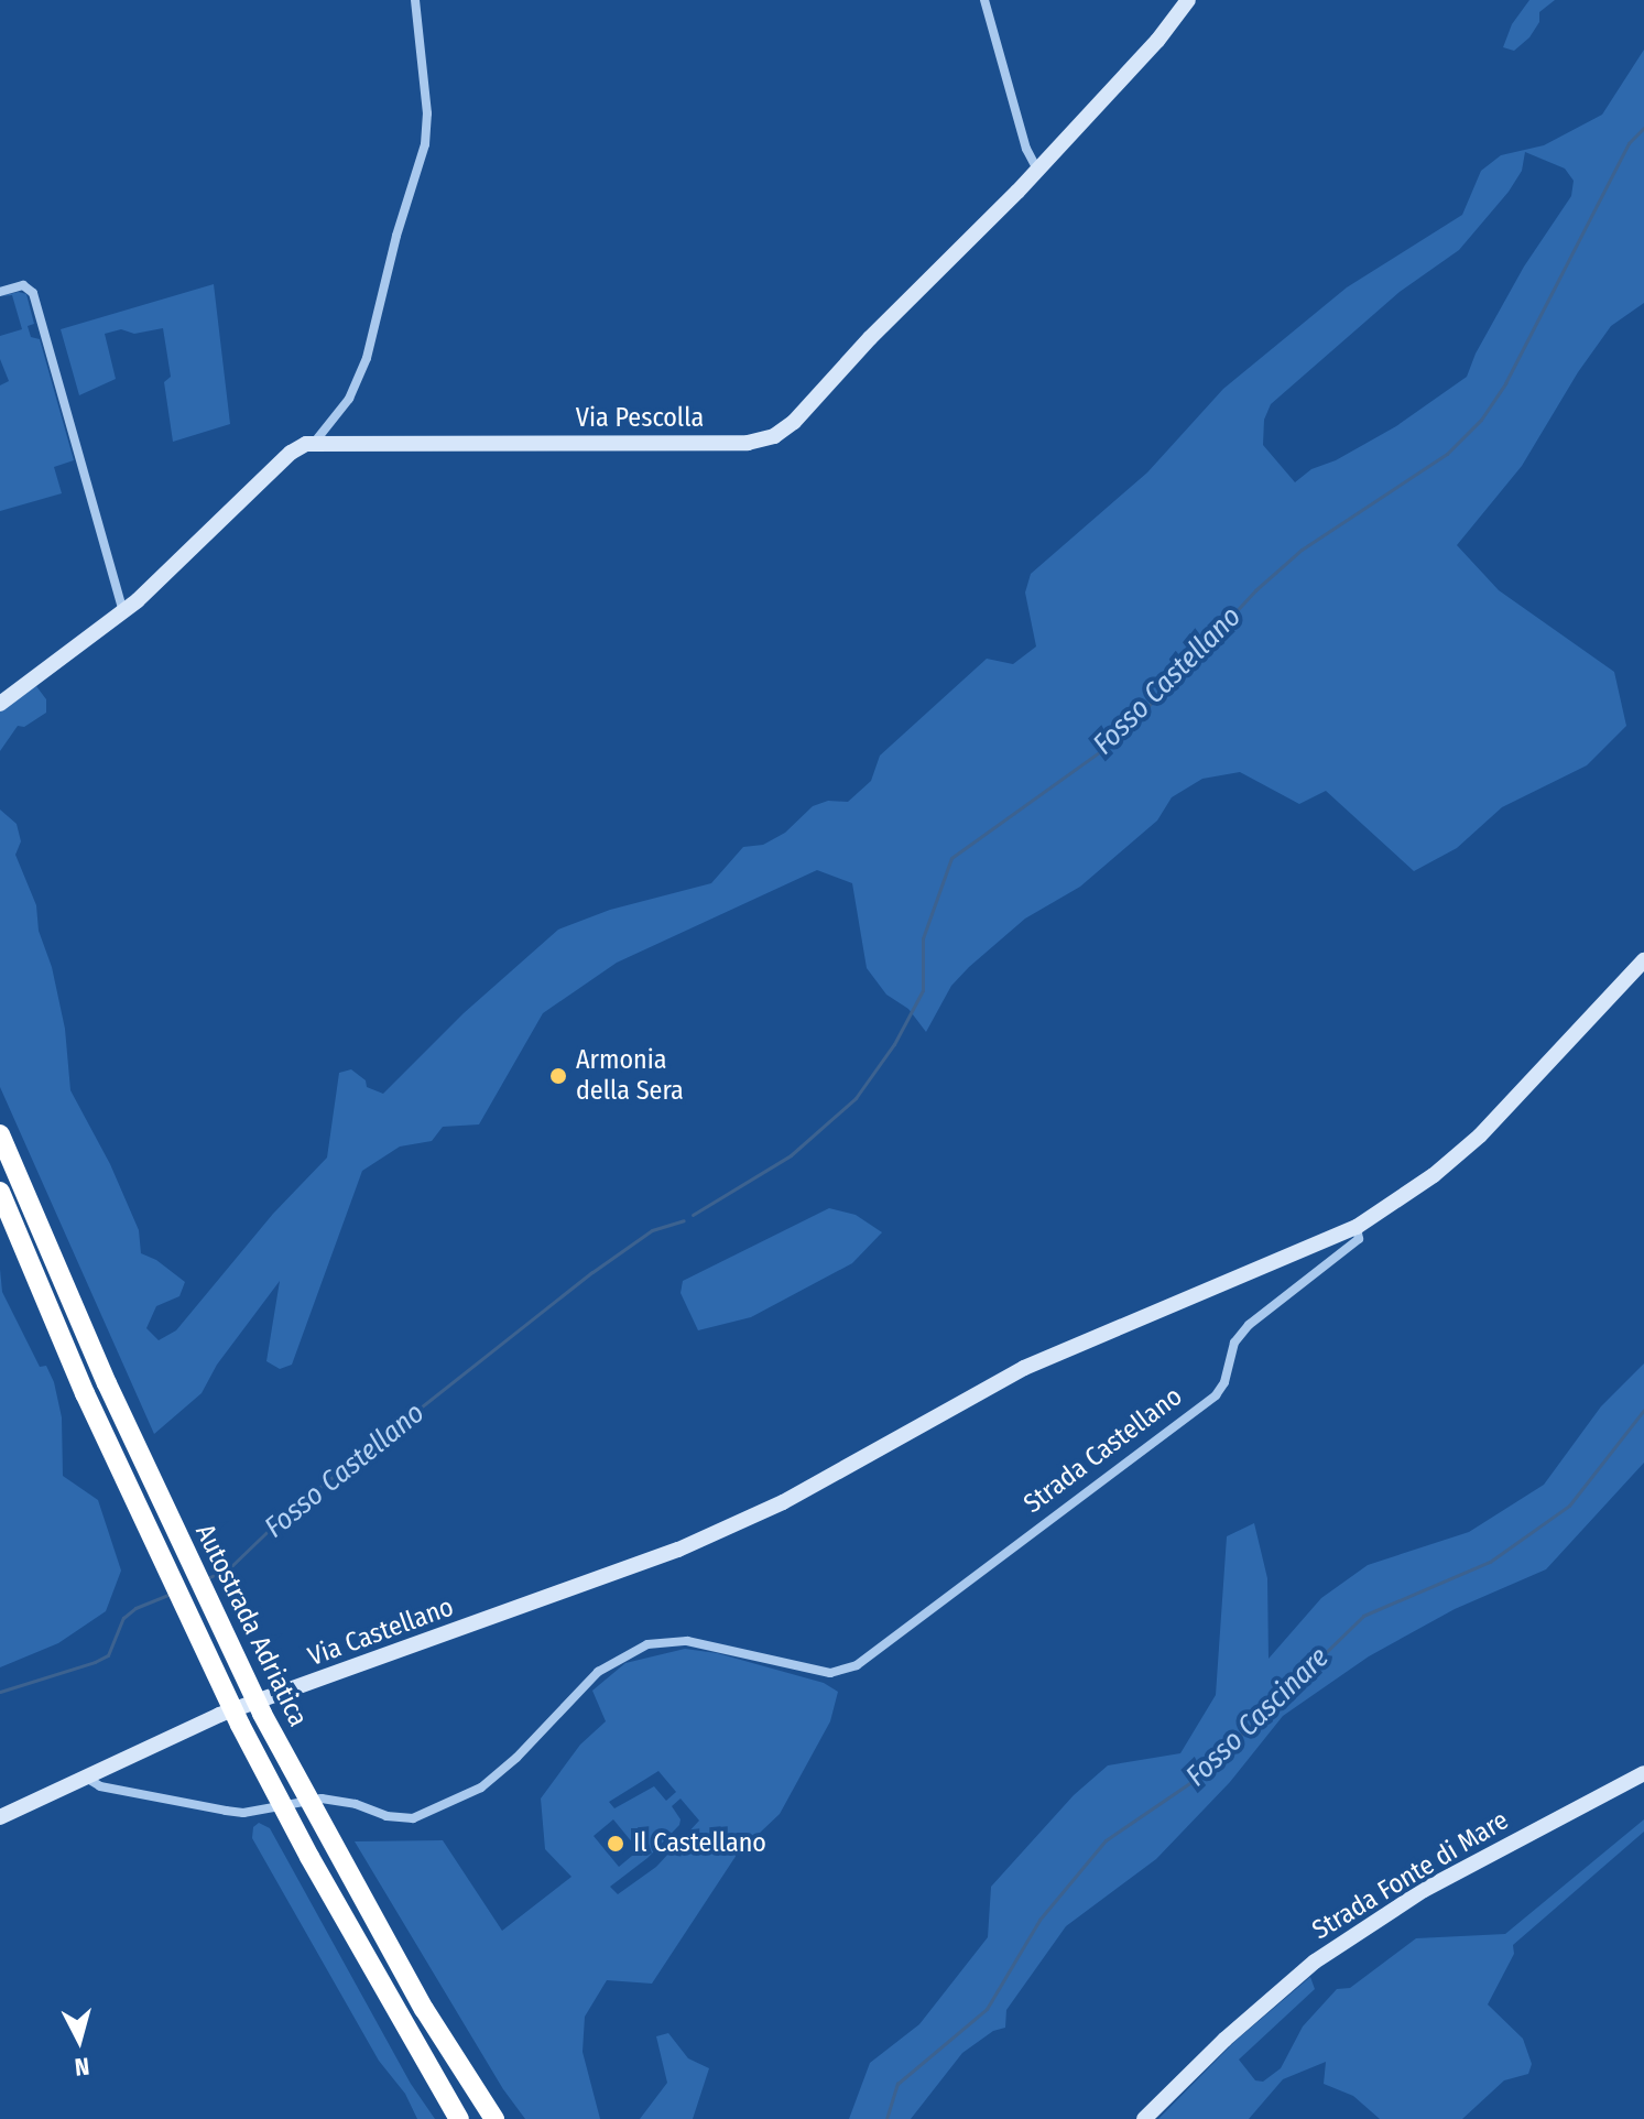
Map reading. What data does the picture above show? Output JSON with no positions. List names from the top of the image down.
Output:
{
  "streets": {
    "highway": ["Autostrada Adriatica"],
    "street": [
      "Via Pescolla",
      "Strada Castellano",
      "Via Castellano",
      "Strada Fonte di Mare"
    ]
  },
  "crossings": [
    ["Strada Castellano", "Via Castellano"]
  ],
  "water": ["Fosso Castellano", "Fosso Cascinare"],
  "places": ["Armonia della Sera", "Il Castellano"],
  "north": "bottom"
}
